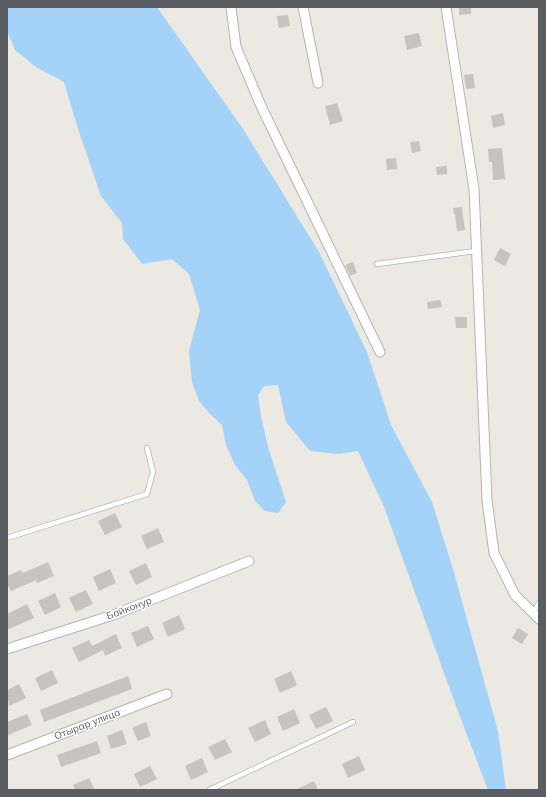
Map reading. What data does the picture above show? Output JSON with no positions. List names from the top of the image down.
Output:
{
  "streets": {
    "street": ["Байконур", "Отырар улица"]
  }
}
